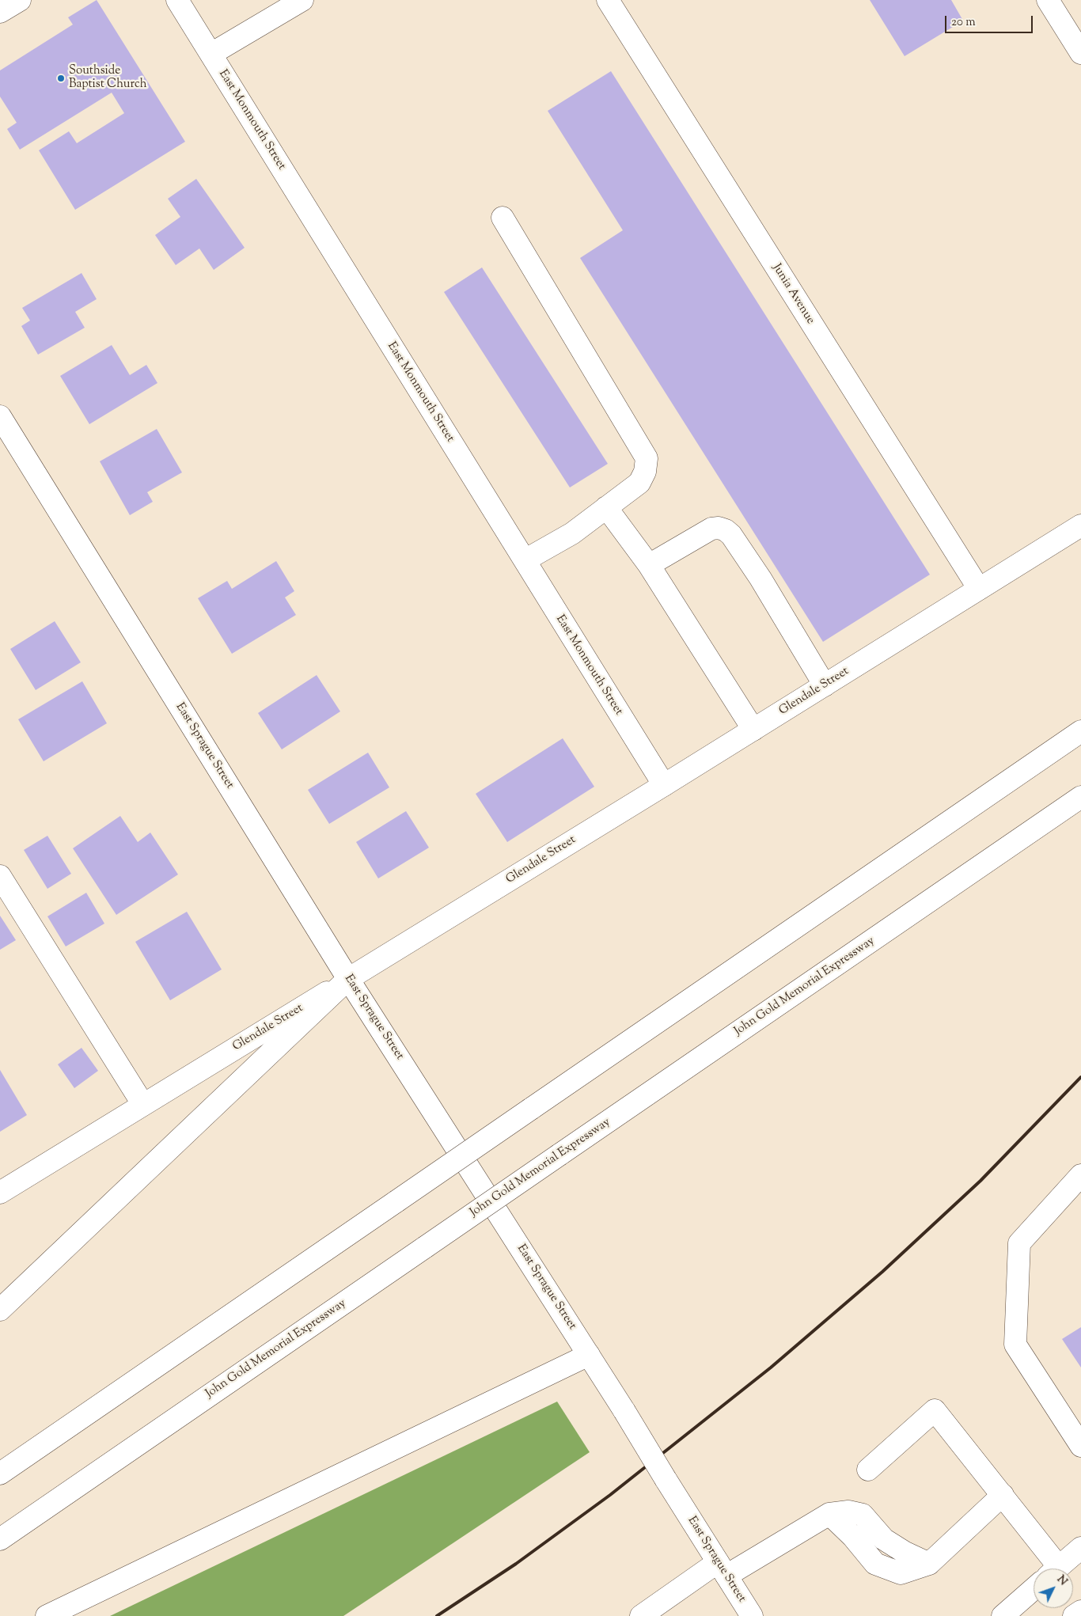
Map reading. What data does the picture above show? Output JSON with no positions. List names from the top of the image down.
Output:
{
  "streets": {
    "main road": [
      "East Monmouth Street",
      "Junia Avenue",
      "Glendale Street",
      "East Sprague Street",
      "John Gold Memorial Expressway"
    ]
  },
  "crossings": [
    ["East Monmouth Street", "Glendale Street"],
    ["Junia Avenue", "Glendale Street"],
    ["Glendale Street", "East Sprague Street"]
  ],
  "places": ["Southside Baptist Church"],
  "scale_bar": "20 m",
  "north": "top right"
}
